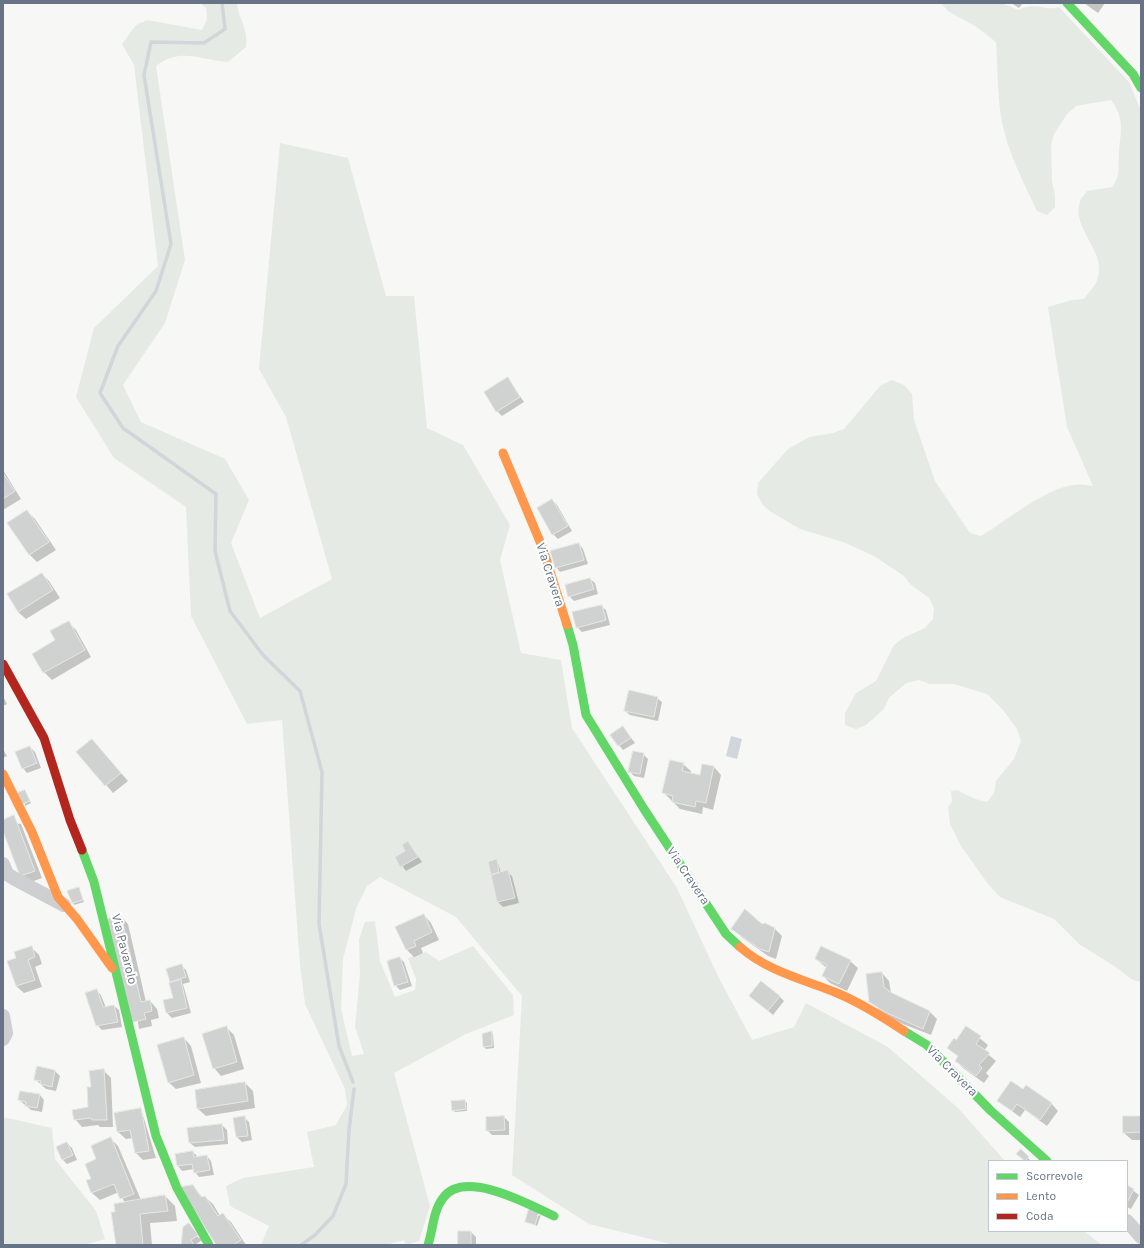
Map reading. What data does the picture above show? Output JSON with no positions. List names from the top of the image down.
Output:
{
  "streets": {
    "street": ["Via Cravera", "Via Pavarolo"]
  },
  "legend": ["Scorrevole", "Lento", "Coda"]
}
